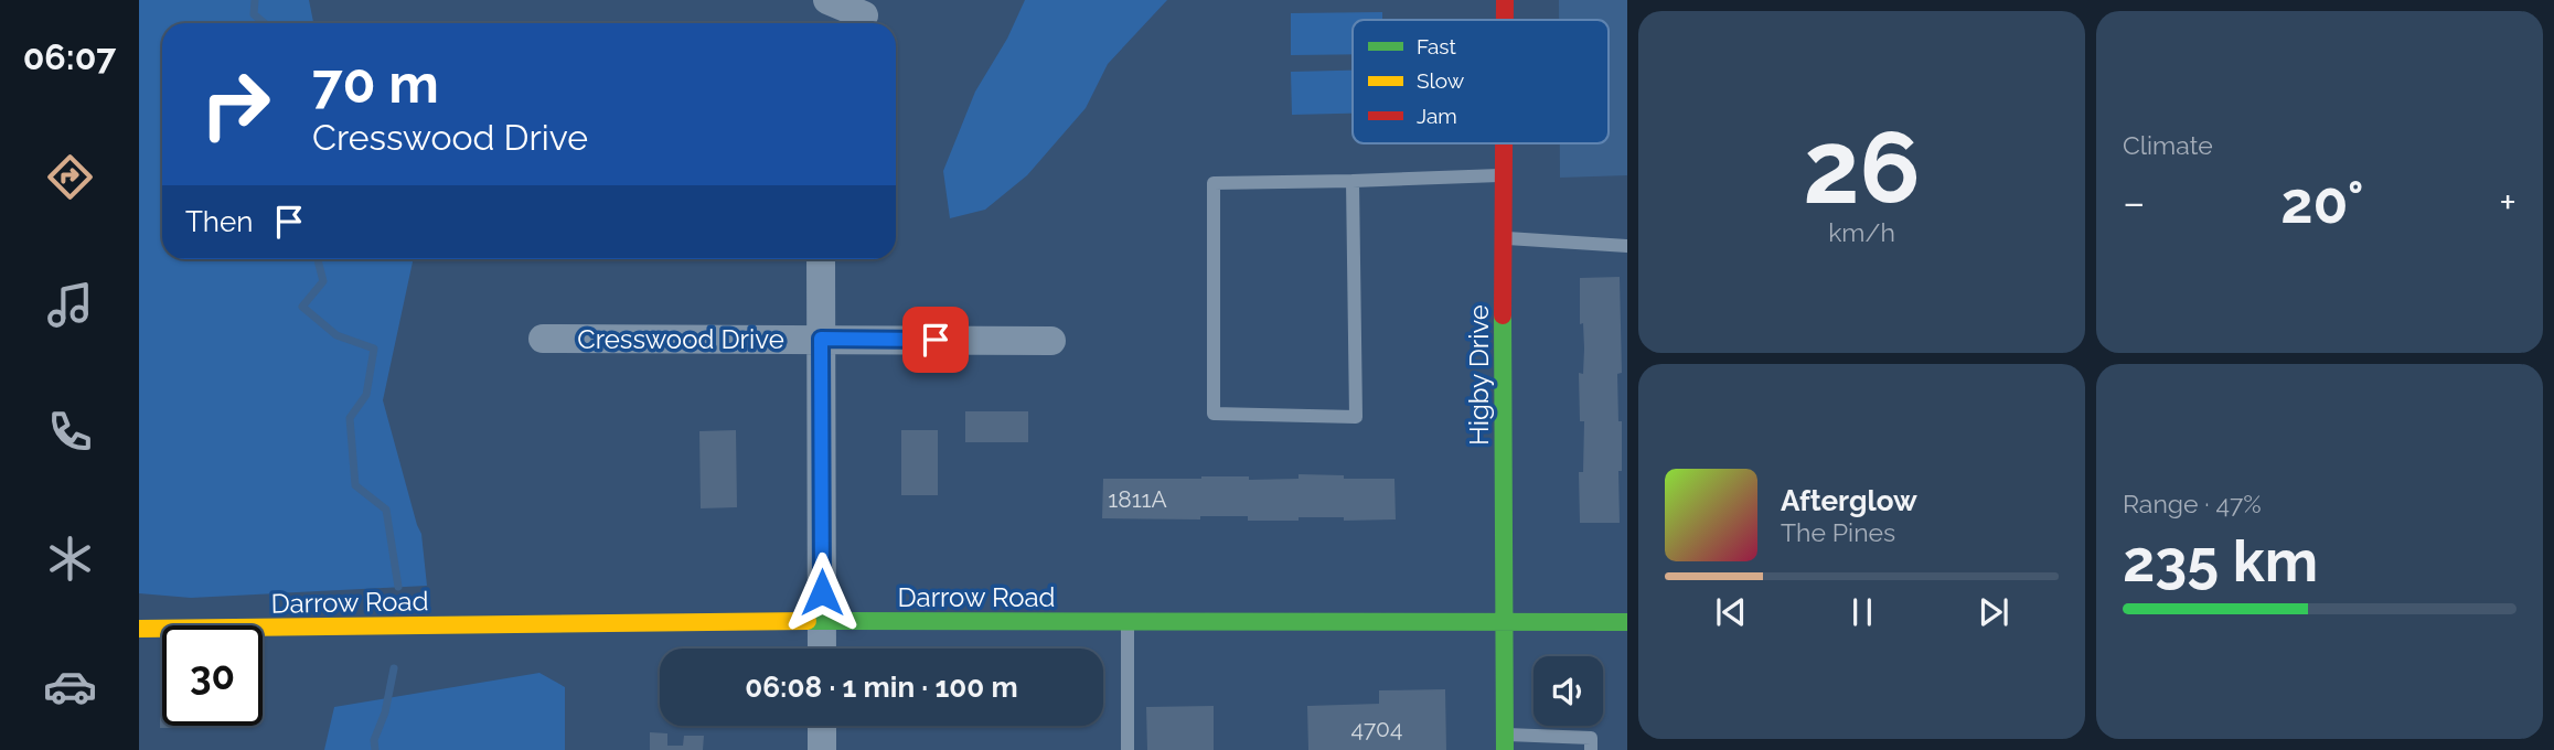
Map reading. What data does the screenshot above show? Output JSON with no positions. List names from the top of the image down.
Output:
{
  "streets": {
    "main road": ["Higby Drive", "Darrow Road"],
    "street": ["Cresswood Drive"]
  },
  "crossings": [
    ["Higby Drive", "Darrow Road"]
  ],
  "house_numbers": ["1811A", "4704"],
  "legend": ["Fast", "Slow", "Jam"],
  "page": {
    "tabs": "06:07",
    "tile": [
      ["26", "km/h"],
      "Climate",
      ["Range · 47%", "235 km"]
    ],
    "turn": ["70 m", "Cresswood Drive"],
    "heat": ["−", "20°", "+"],
    "then": "Then",
    "song": ["Afterglow", "The Pines"],
    "limit": "30",
    "trip": "06:08 · 1 min · 100 m"
  }
}
